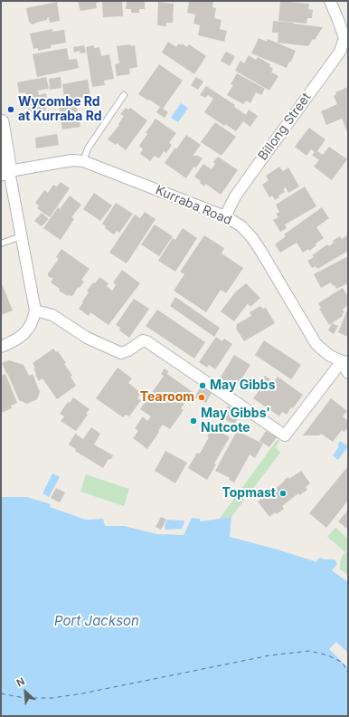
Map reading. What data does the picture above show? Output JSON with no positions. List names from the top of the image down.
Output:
{
  "streets": {
    "street": ["Billong Street", "Kurraba Road"]
  },
  "crossings": [
    ["Billong Street", "Kurraba Road"]
  ],
  "water": ["Port Jackson"],
  "places": [
    "Wycombe Rd at Kurraba Rd",
    "May Gibbs",
    "Tearoom",
    "May Gibbs' Nutcote",
    "Topmast"
  ],
  "north": "top left"
}
